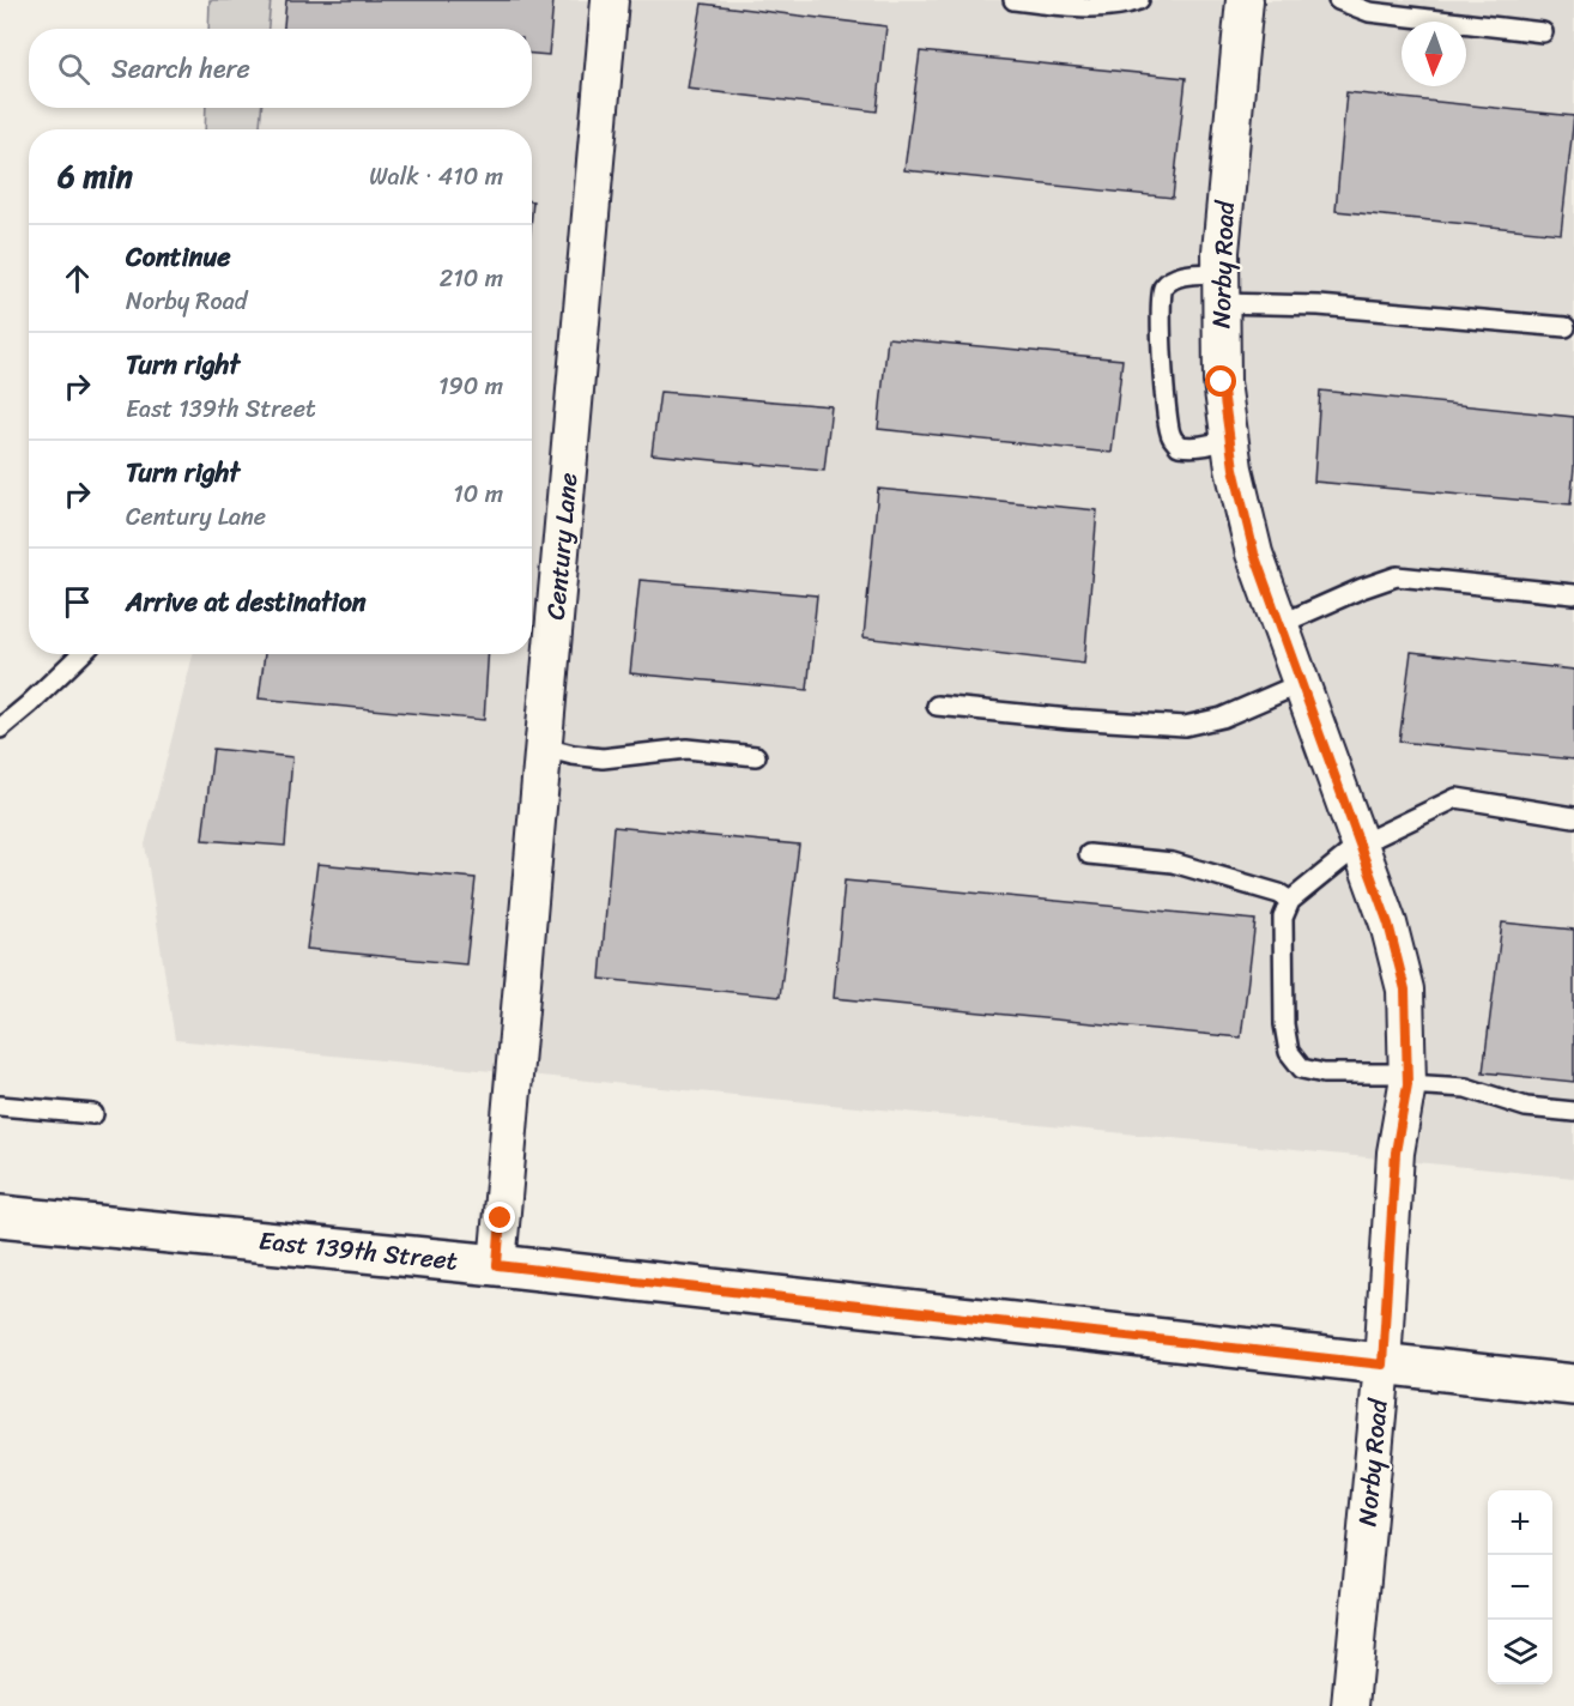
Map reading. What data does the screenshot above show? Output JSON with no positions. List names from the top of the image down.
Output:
{
  "streets": {
    "street": ["Norby Road", "Century Lane", "East 139th Street"]
  },
  "crossings": [
    ["Norby Road", "East 139th Street"],
    ["Century Lane", "East 139th Street"]
  ],
  "north": "bottom",
  "page": {
    "search": "Search here",
    "heading": ["6 min", "Walk · 410 m"],
    "list": [
      ["Continue", "Norby Road", "210 m"],
      ["Turn right", "East 139th Street", "190 m"],
      ["Turn right", "Century Lane", "10 m"],
      "Arrive at destination"
    ],
    "map_buttons": ["+", "−"]
  }
}
